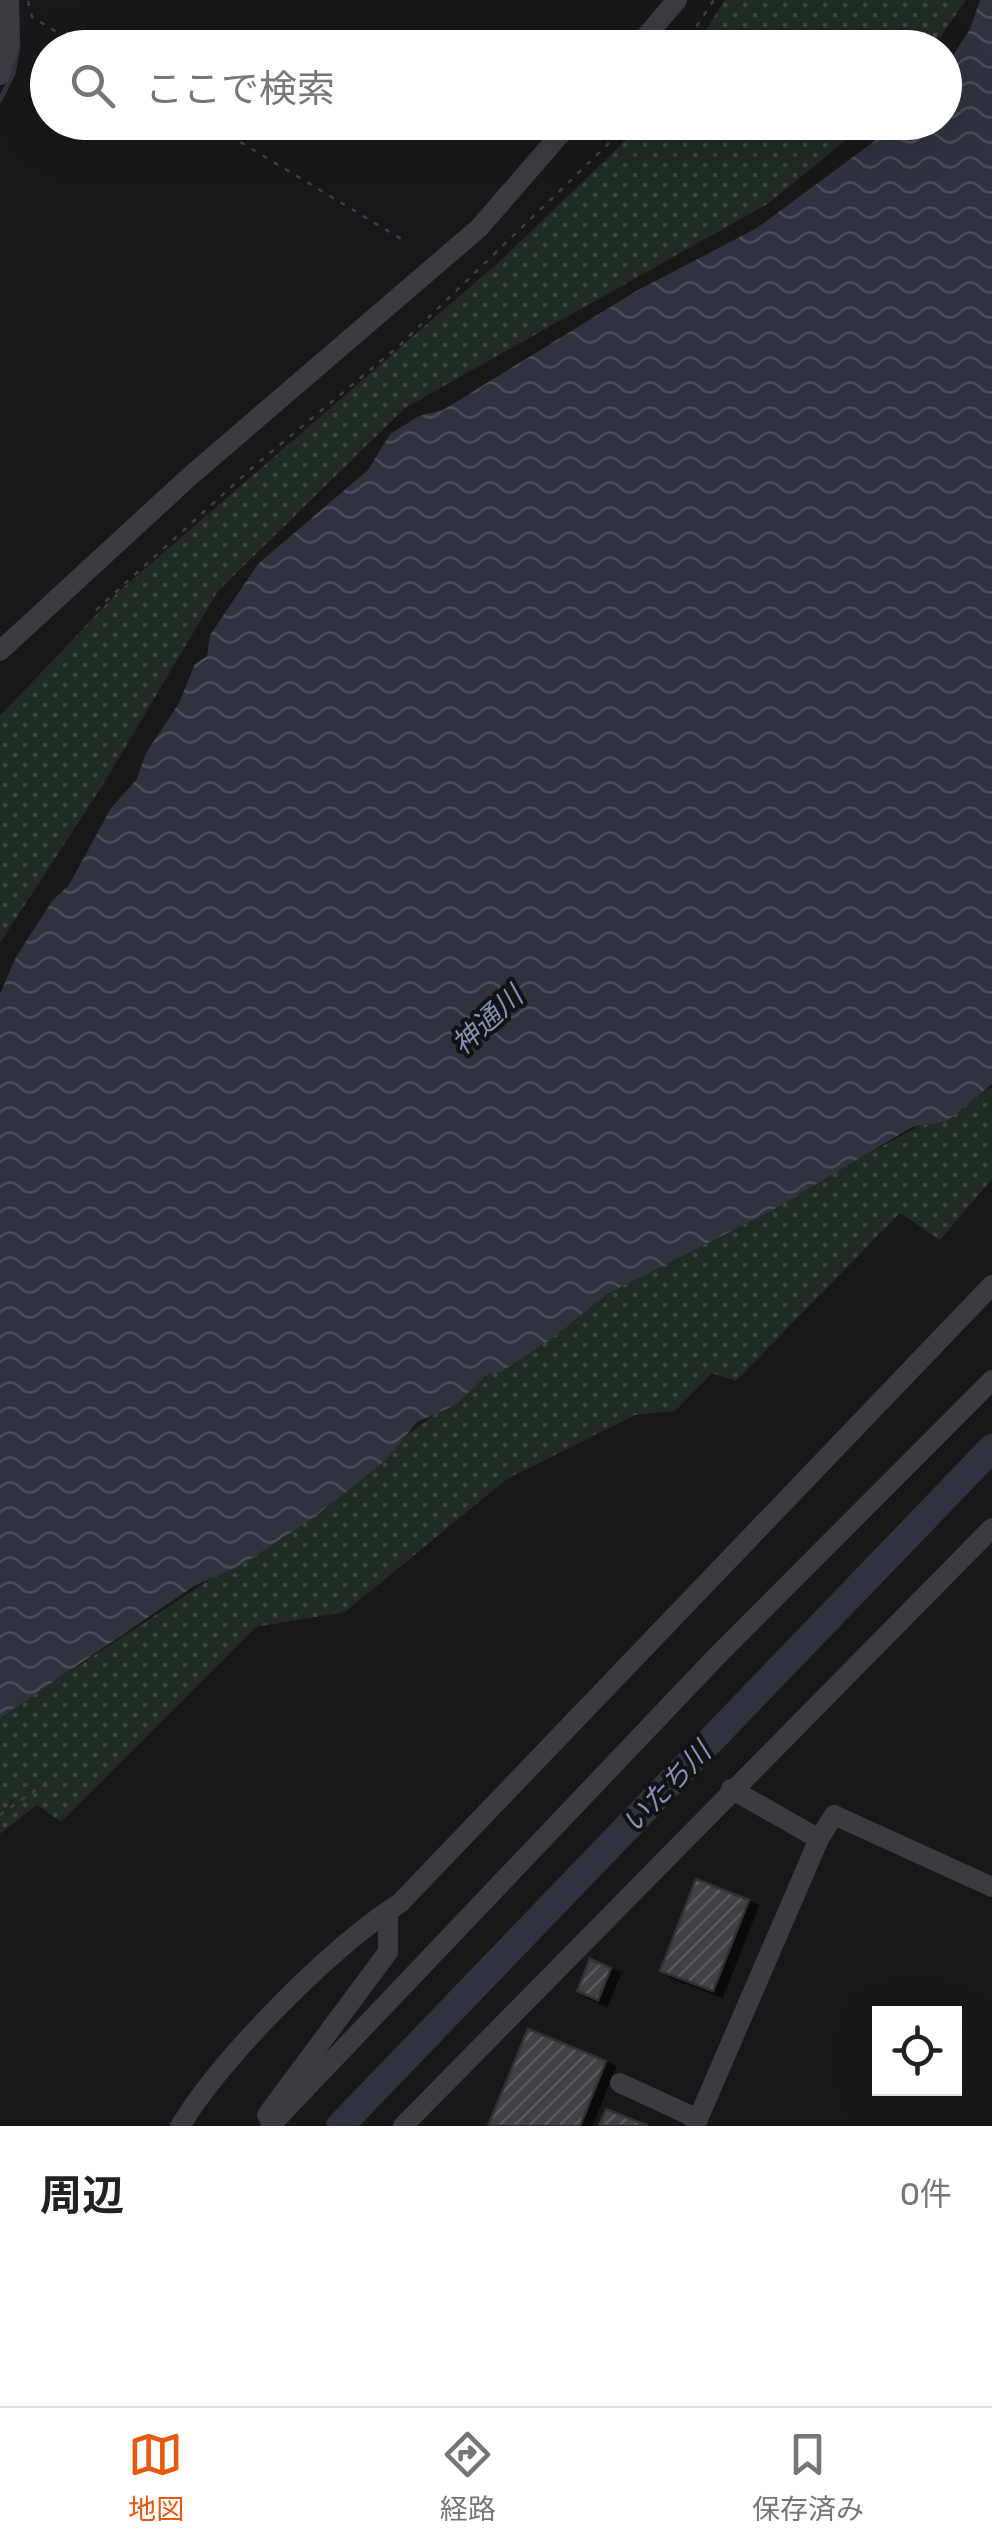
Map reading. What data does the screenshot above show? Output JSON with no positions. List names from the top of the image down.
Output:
{
  "water": ["神通川", "いたち川"],
  "page": {
    "search": "ここで検索",
    "heading": ["周辺", "0件"],
    "nav": ["地図", "経路", "保存済み"]
  }
}
